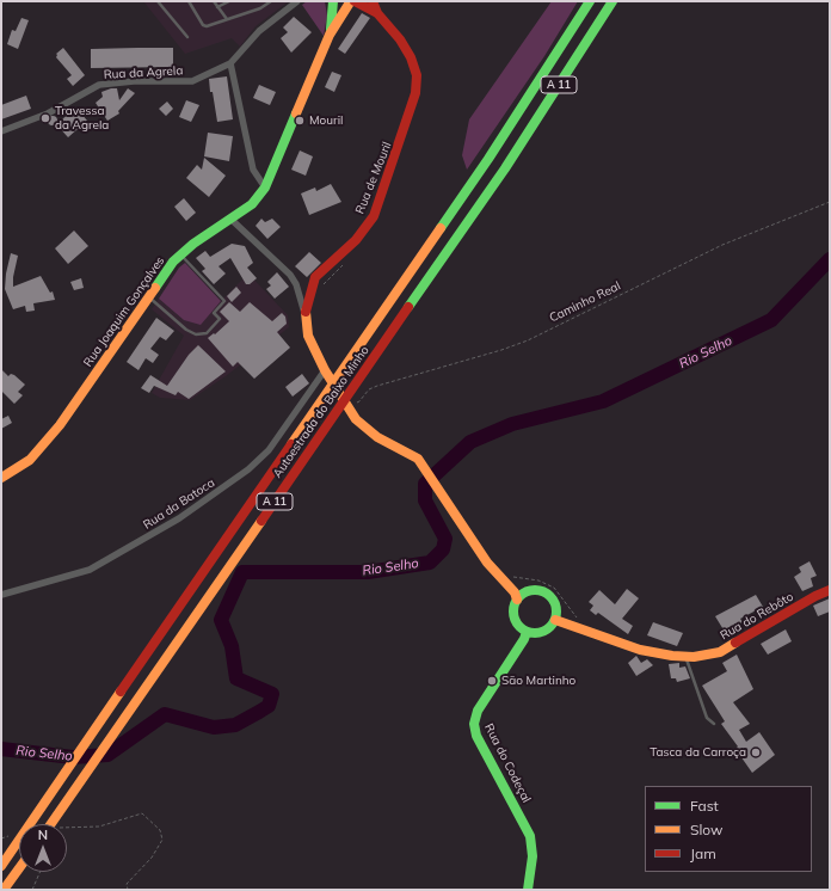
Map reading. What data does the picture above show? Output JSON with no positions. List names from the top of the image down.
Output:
{
  "streets": {
    "main road": [
      "A 11",
      "Rua de Mouril",
      "Rua Joaquim Gonçalves",
      "Autoestrada do Baixo Minho",
      "Rua do Rebôto",
      "Rua do Codeçal"
    ],
    "street": ["Rua da Agrela", "Rua da Batoca"],
    "path": ["Caminho Real"]
  },
  "crossings": [
    ["Rua de Mouril", "Caminho Real"],
    ["Rua de Mouril", "Rua da Batoca"],
    ["Rua de Mouril", "Rua do Rebôto"],
    ["Rua de Mouril", "Rua do Codeçal"],
    ["Rua do Rebôto", "Rua do Codeçal"]
  ],
  "water": ["Rio Selho"],
  "places": [
    "Travessa da Agrela",
    "Mouril",
    "São Martinho",
    "Tasca da Carroça"
  ],
  "legend": ["Fast", "Slow", "Jam"],
  "north": "top"
}
